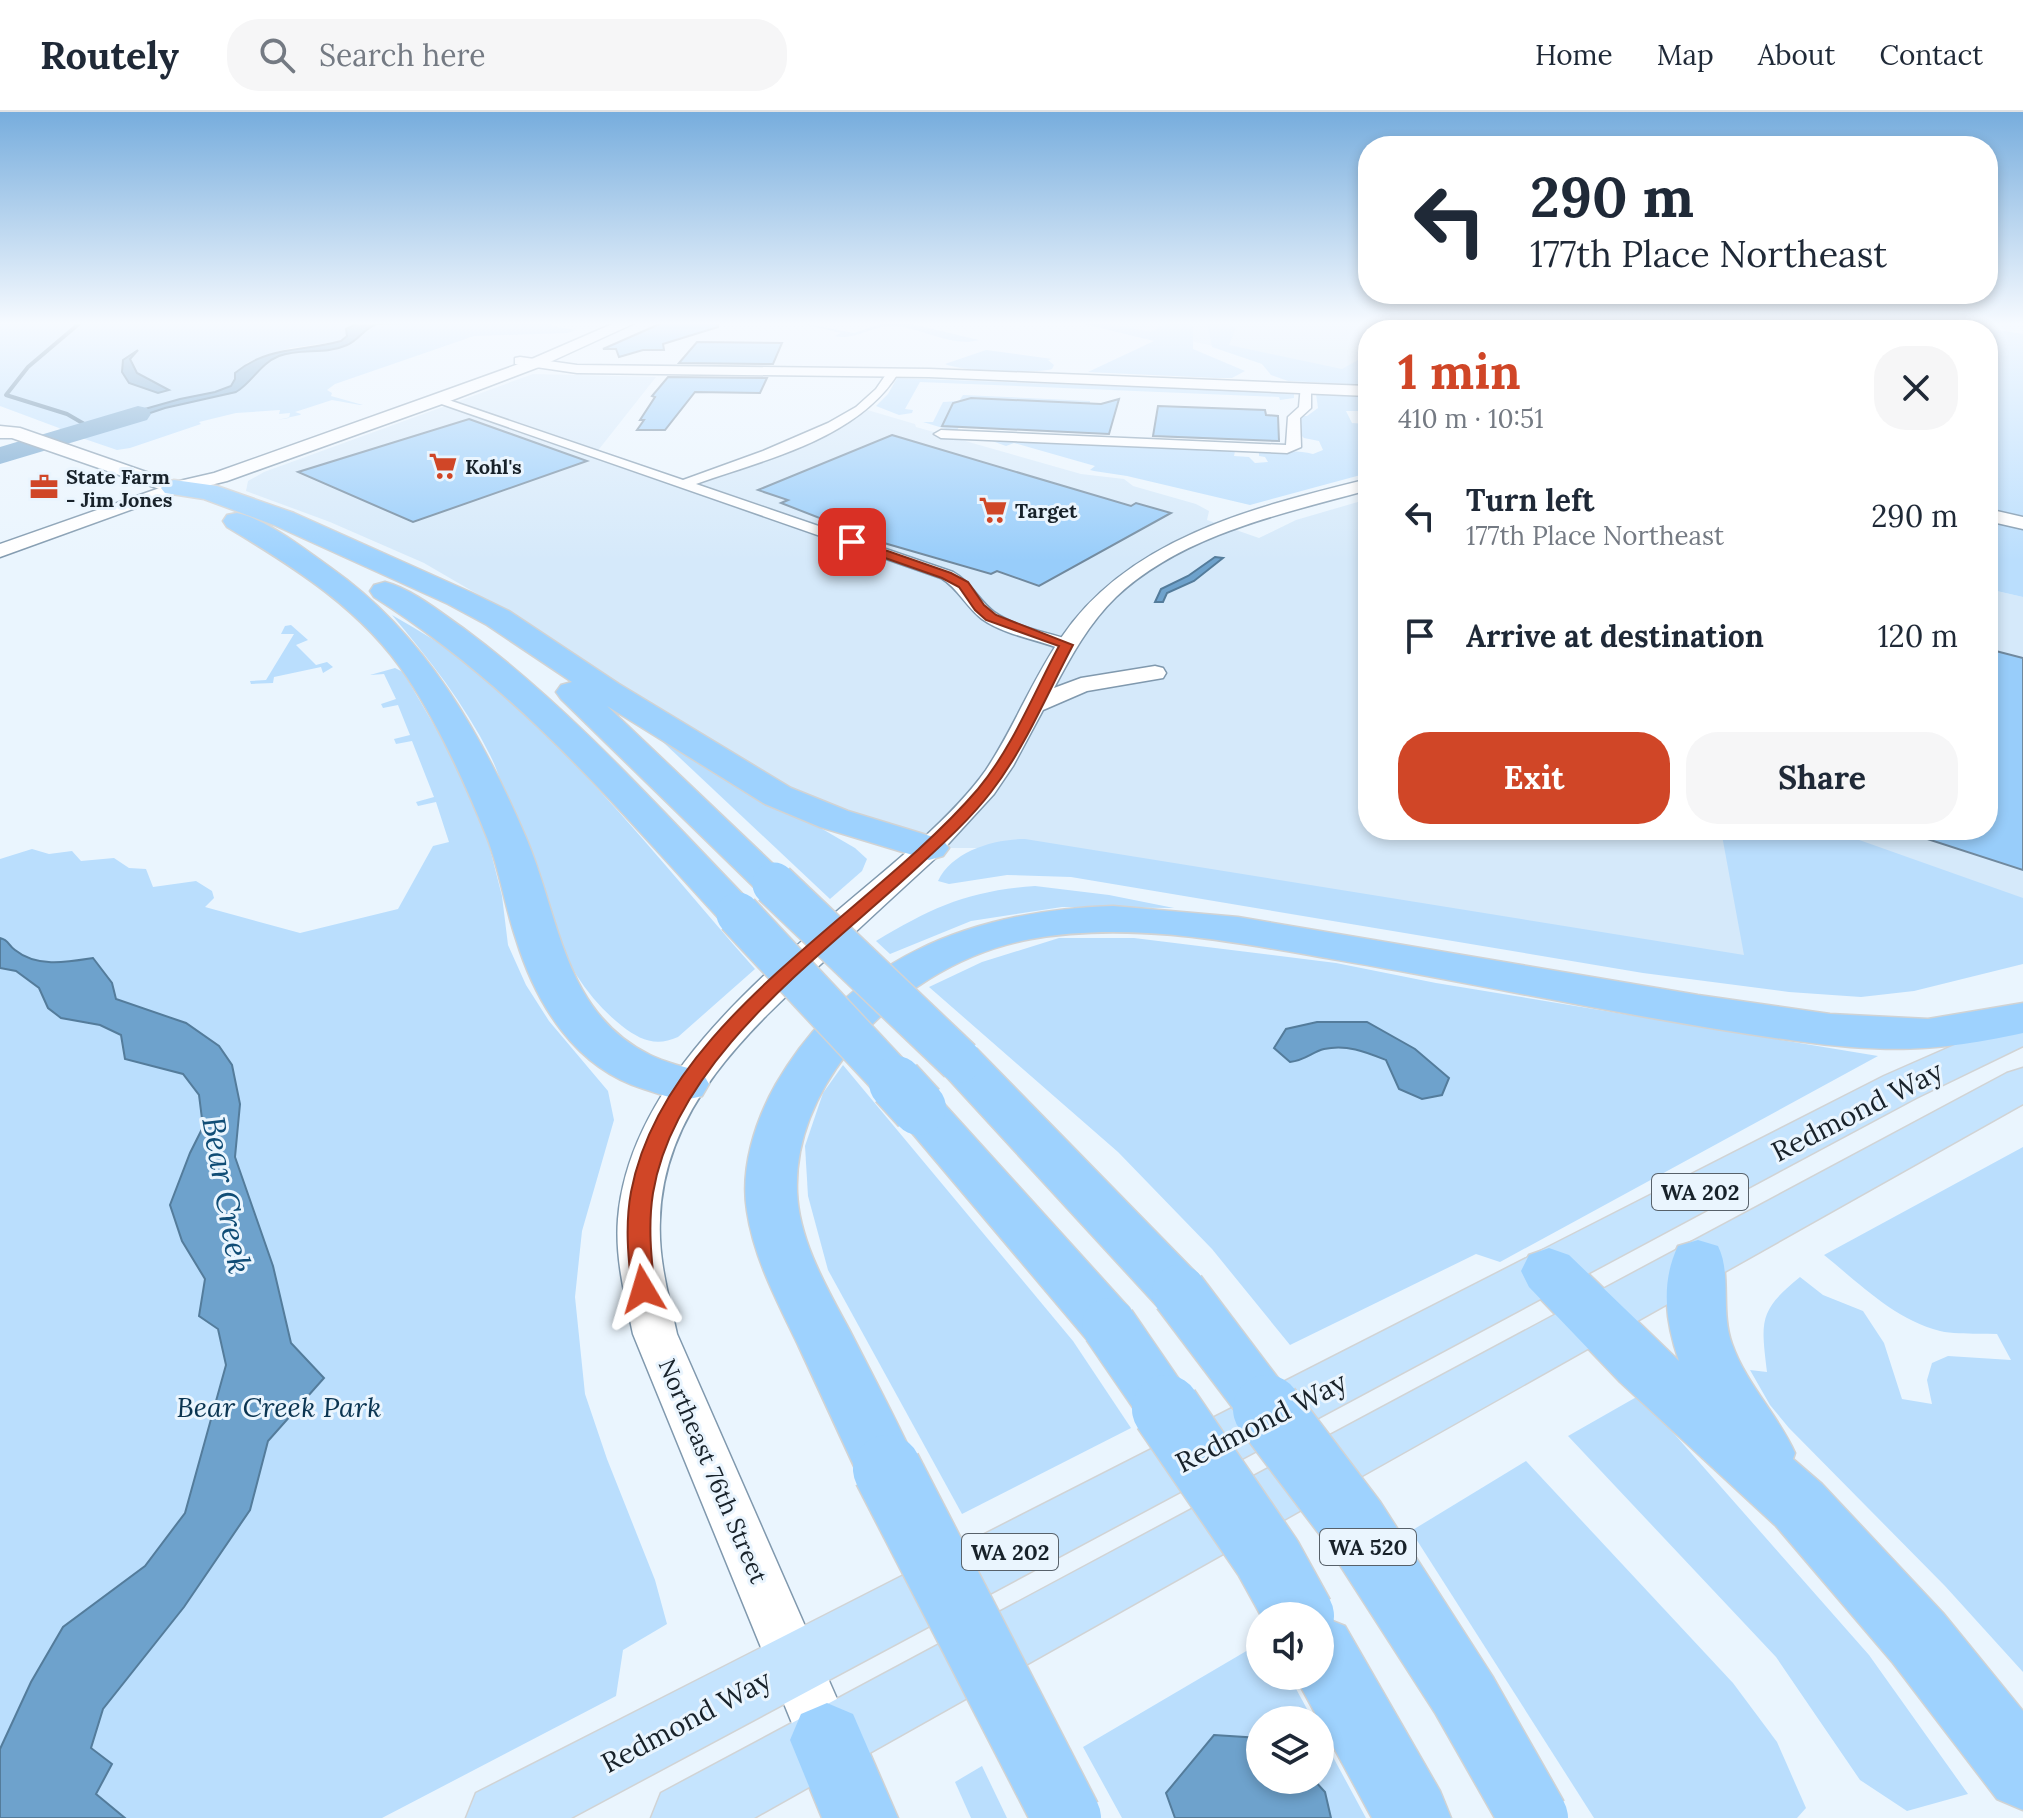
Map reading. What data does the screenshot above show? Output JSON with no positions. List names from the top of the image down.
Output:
{
  "streets": {
    "highway": ["WA 520"],
    "main road": ["Redmond Way", "WA 202", "Northeast 76th Street"]
  },
  "crossings": [
    ["Redmond Way", "Northeast 76th Street"],
    ["WA 202", "Northeast 76th Street"]
  ],
  "water": ["Bear Creek"],
  "parks": ["Bear Creek Park"],
  "places": {
    "supermarket": ["Kohl's", "Target"],
    "office": ["State Farm - Jim Jones"]
  },
  "page": {
    "header": "Routely",
    "search": "Search here",
    "nav": [
      "Home",
      "Map",
      "About",
      "Contact"
    ],
    "turn": ["290 m", "177th Place Northeast"],
    "heading": ["1 min", "410 m · 10:51"],
    "list": [
      {
        "name": "Turn left",
        "note": "177th Place Northeast",
        "value": "290 m"
      },
      {
        "name": "Arrive at destination",
        "value": "120 m"
      }
    ],
    "buttons": ["Exit", "Share"]
  }
}
